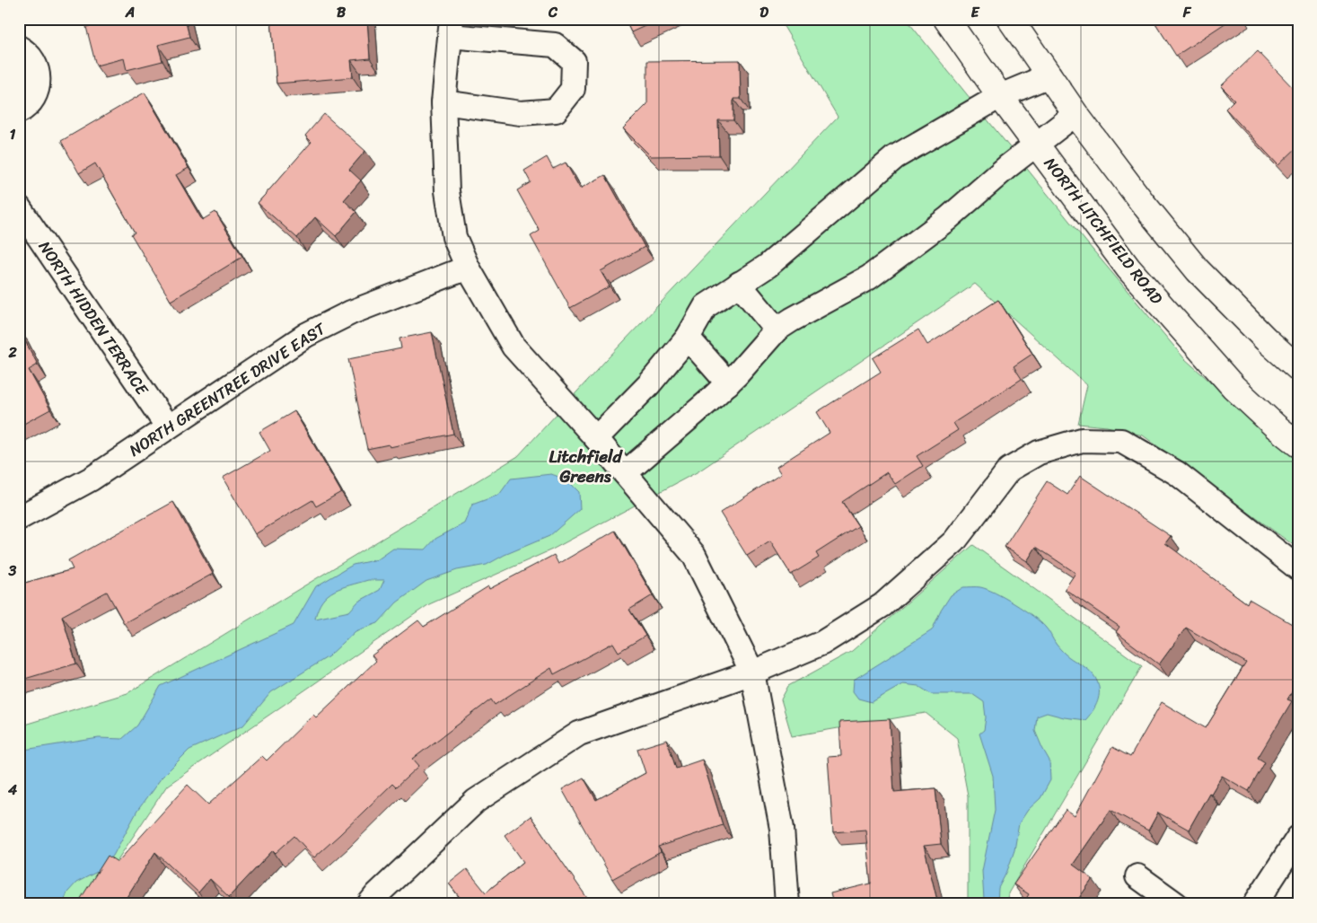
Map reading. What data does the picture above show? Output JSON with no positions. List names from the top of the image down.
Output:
{
  "streets": {
    "main road": ["NORTH LITCHFIELD ROAD"],
    "street": ["NORTH HIDDEN TERRACE", "NORTH GREENTREE DRIVE EAST"]
  },
  "crossings": [
    ["NORTH HIDDEN TERRACE", "NORTH GREENTREE DRIVE EAST"]
  ],
  "districts": ["Litchfield Greens"],
  "grid": {
    "columns": [
      "A",
      "B",
      "C",
      "D",
      "E",
      "F"
    ],
    "rows": [
      "1",
      "2",
      "3",
      "4"
    ]
  }
}
